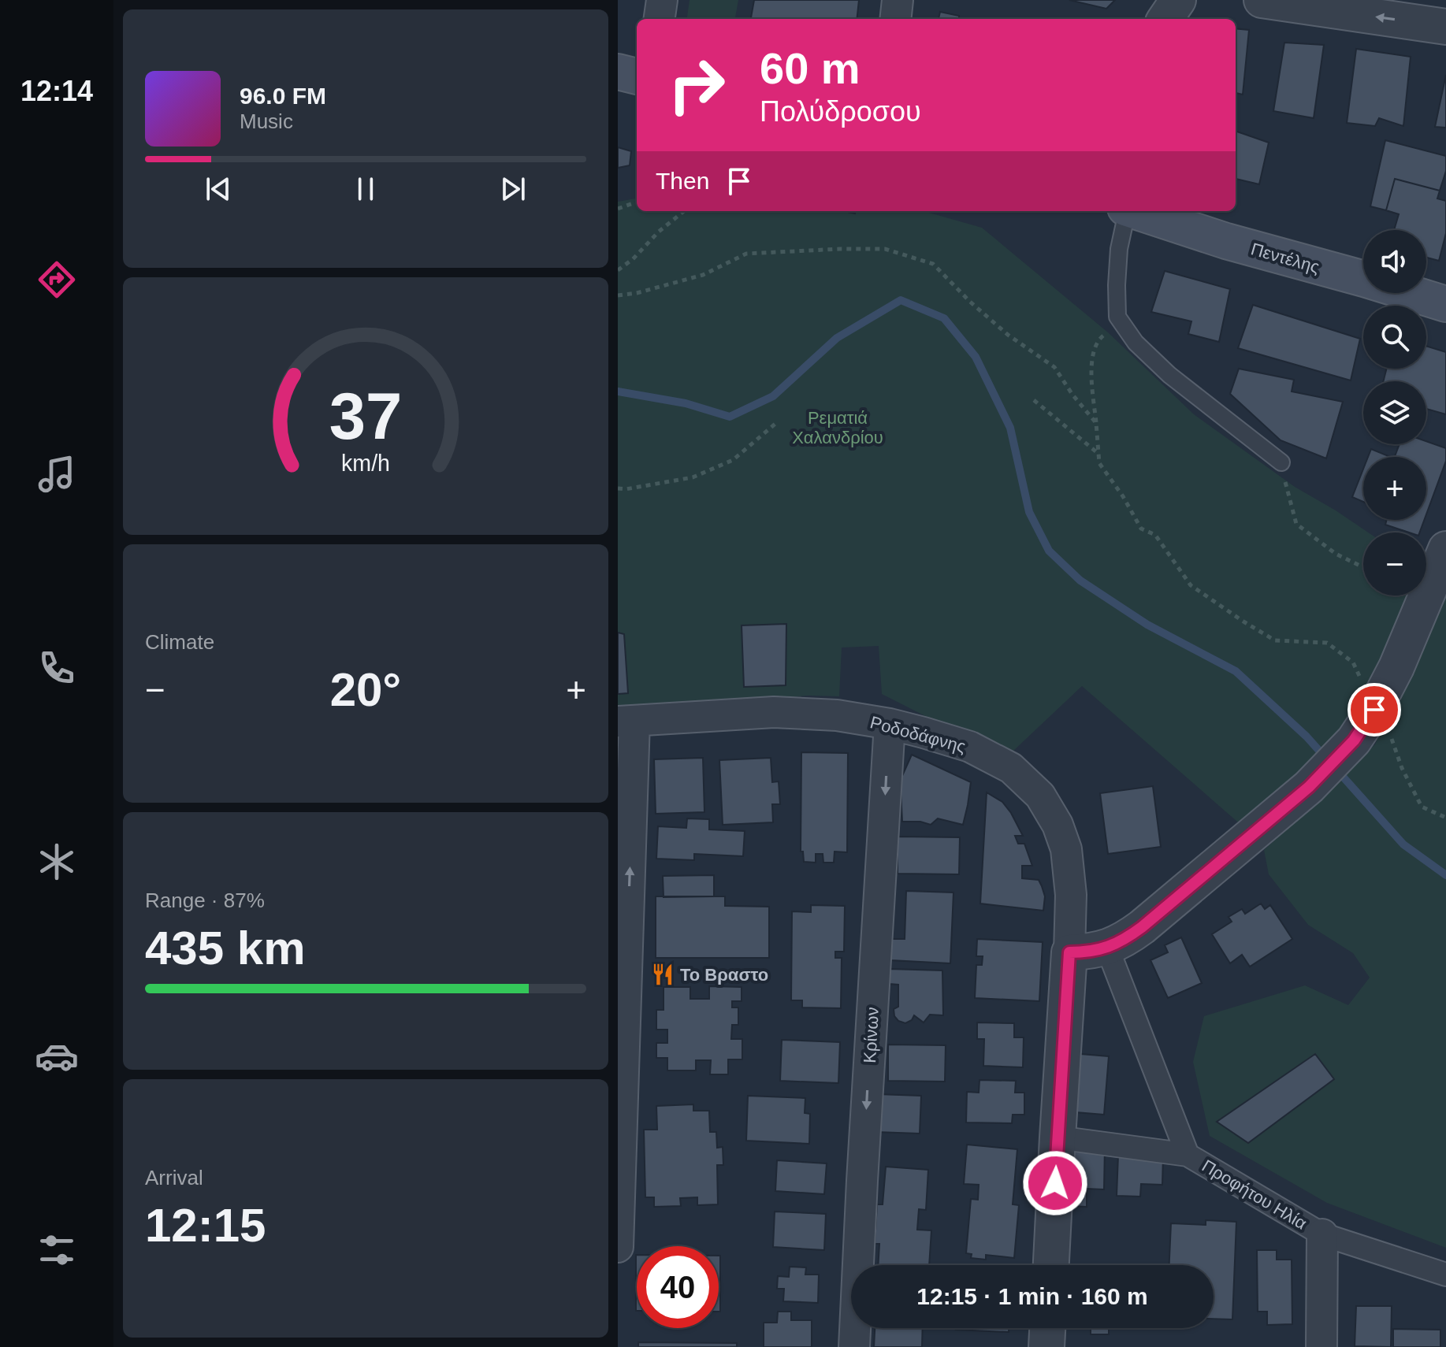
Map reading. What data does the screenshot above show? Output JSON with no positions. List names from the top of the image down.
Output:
{
  "streets": {
    "main road": ["Πεντέλης"],
    "street": ["Ροδοδάφνης", "Κρίνων", "Προφήτου Ηλία"]
  },
  "crossings": [
    ["Ροδοδάφνης", "Κρίνων"]
  ],
  "parks": ["Ρεματιά Χαλανδρίου"],
  "places": {
    "restaurant": ["Το Βραστο"]
  },
  "page": {
    "tabs": "12:14",
    "turn": ["60 m", "Πολύδροσου"],
    "song": ["96.0 FM", "Music"],
    "then": "Then",
    "map_buttons": ["+", "−"],
    "tile": [
      "Climate",
      ["Range · 87%", "435 km"],
      ["Arrival", "12:15"]
    ],
    "heat": ["−", "20°", "+"],
    "limit": "40",
    "trip": "12:15 · 1 min · 160 m",
    "gauge": ["37", "km/h"]
  }
}
